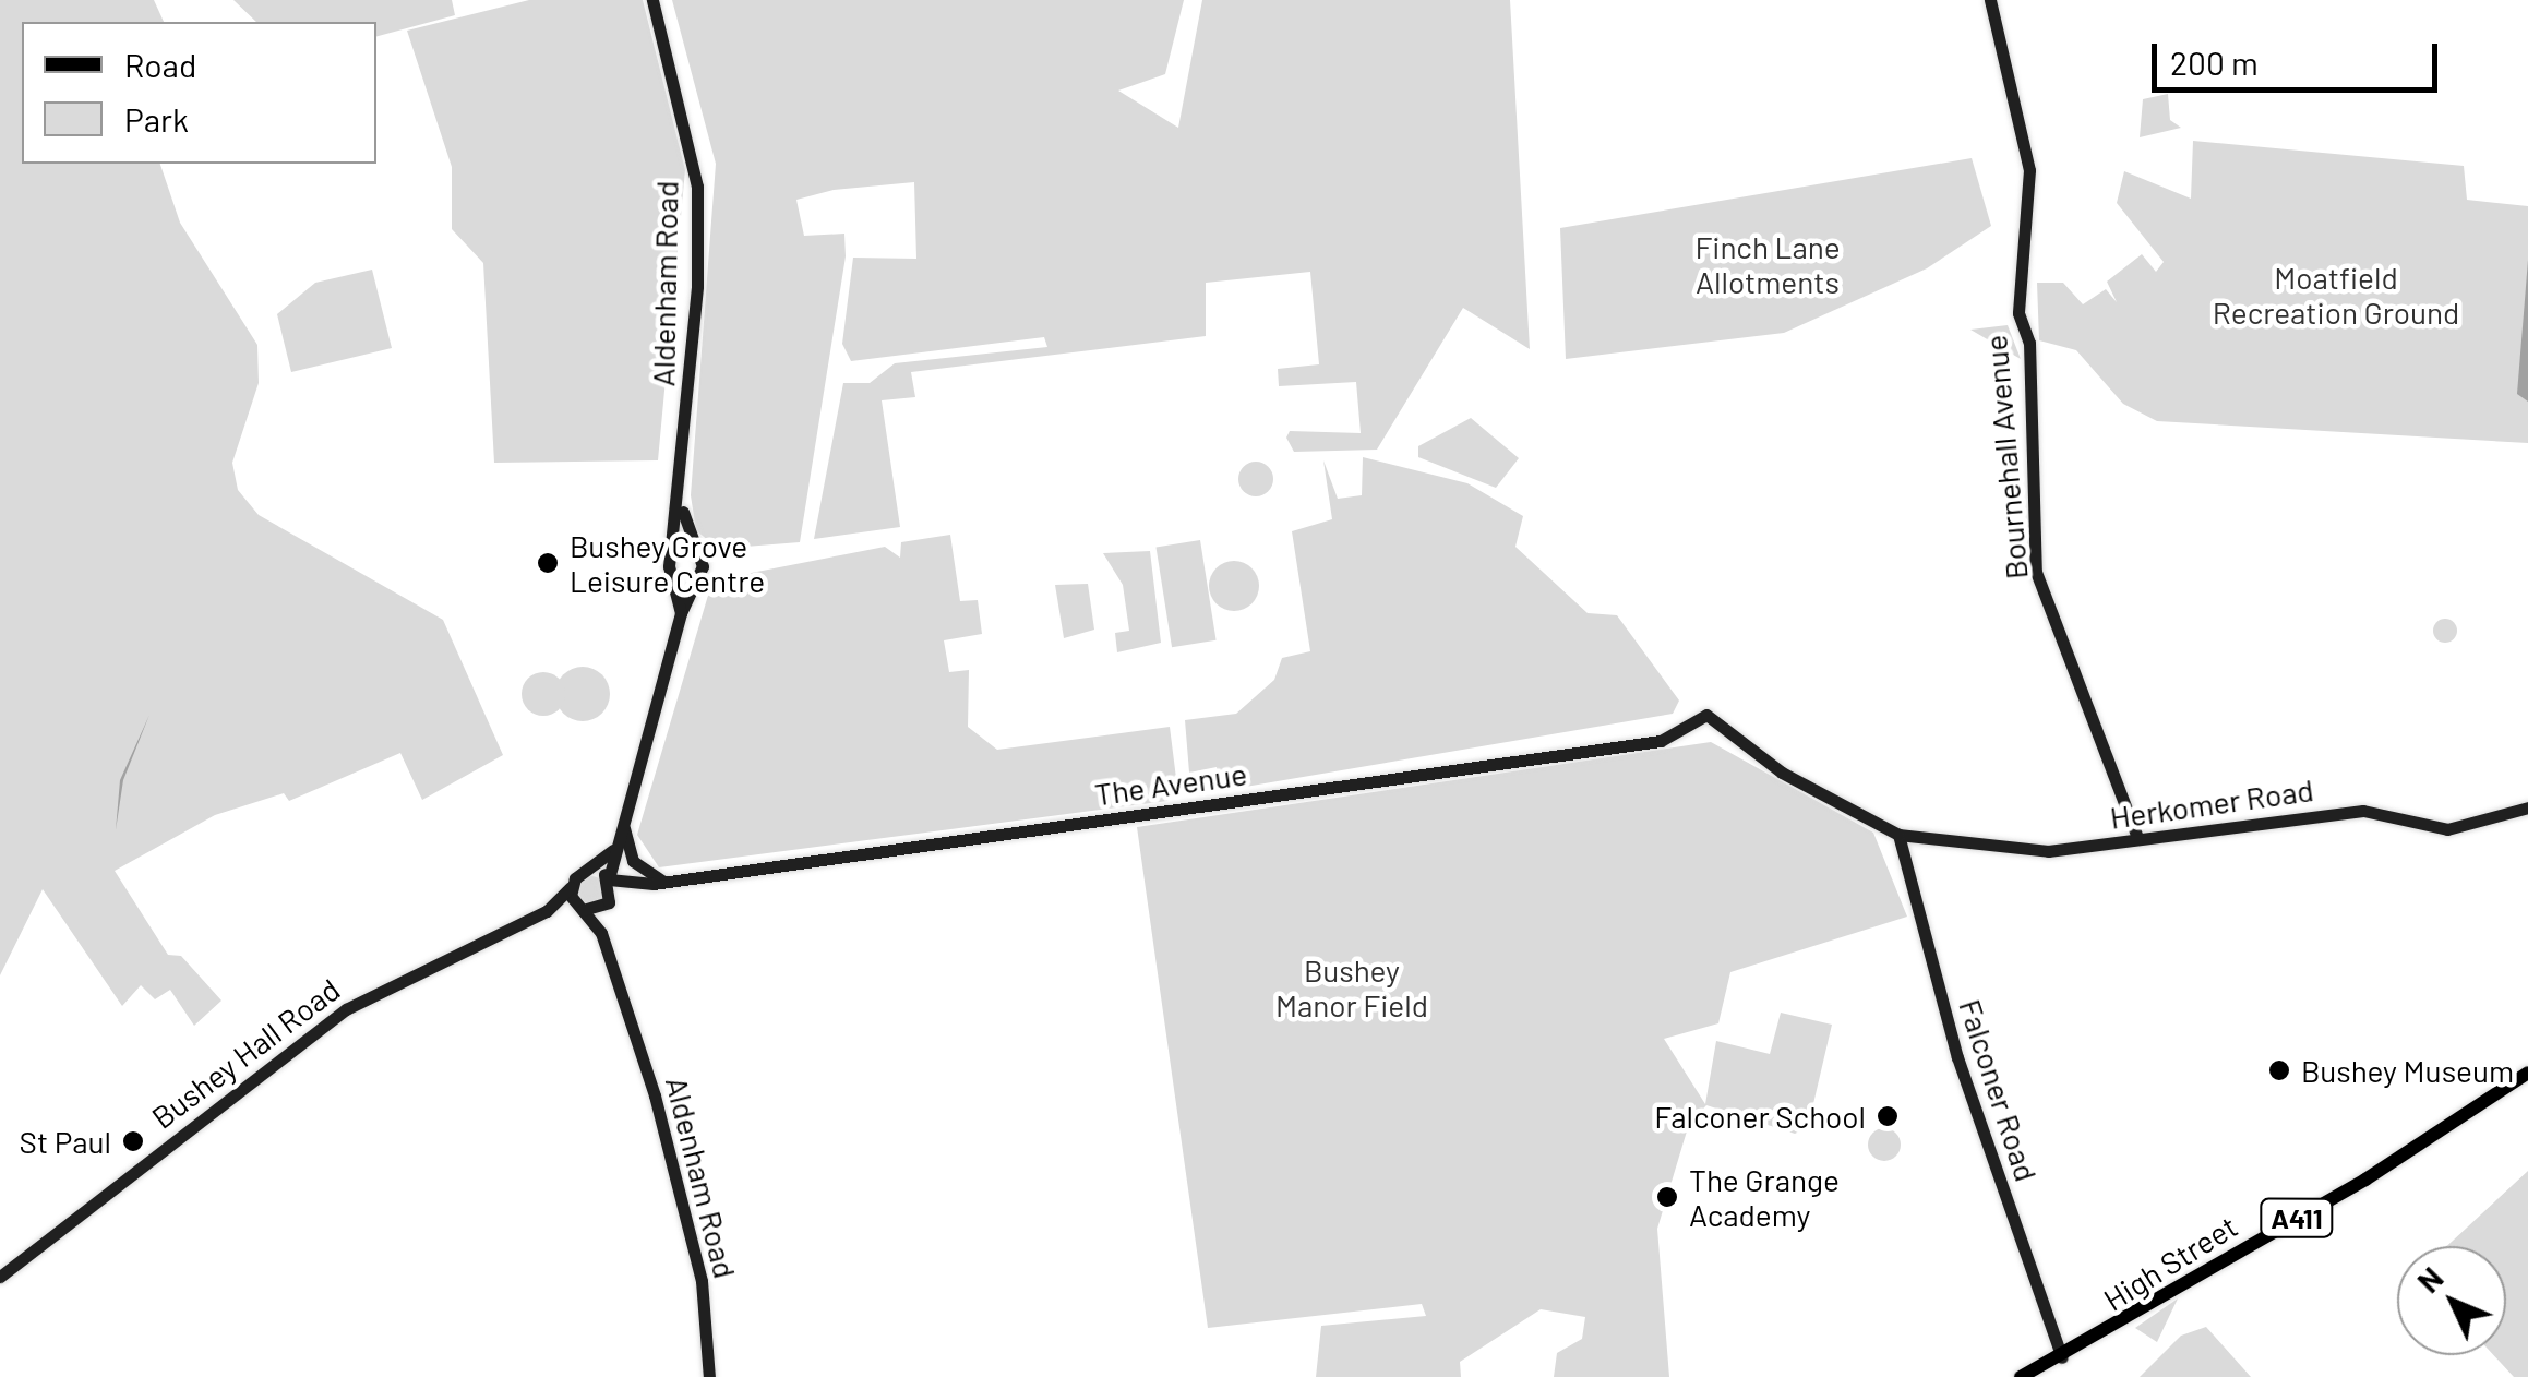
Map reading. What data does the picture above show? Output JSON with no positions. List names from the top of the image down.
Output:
{
  "streets": {
    "main road": ["A411", "High Street"],
    "street": [
      "Aldenham Road",
      "Bournehall Avenue",
      "The Avenue",
      "Herkomer Road",
      "Bushey Hall Road",
      "Falconer Road"
    ]
  },
  "crossings": [
    ["Aldenham Road", "The Avenue"],
    ["Aldenham Road", "Bushey Hall Road"],
    ["Bournehall Avenue", "Herkomer Road"],
    ["The Avenue", "Herkomer Road"],
    ["The Avenue", "Bushey Hall Road"],
    ["The Avenue", "Falconer Road"],
    ["Herkomer Road", "Falconer Road"],
    ["Falconer Road", "A411"],
    ["Falconer Road", "High Street"],
    ["A411", "High Street"]
  ],
  "parks": ["Finch Lane Allotments", "Moatfield Recreation Ground", "Bushey Manor Field"],
  "places": [
    "Bushey Grove Leisure Centre",
    "Bushey Museum",
    "Falconer School",
    "St Paul",
    "The Grange Academy"
  ],
  "legend": ["Road", "Park"],
  "scale_bar": "200 m",
  "north": "top left"
}
